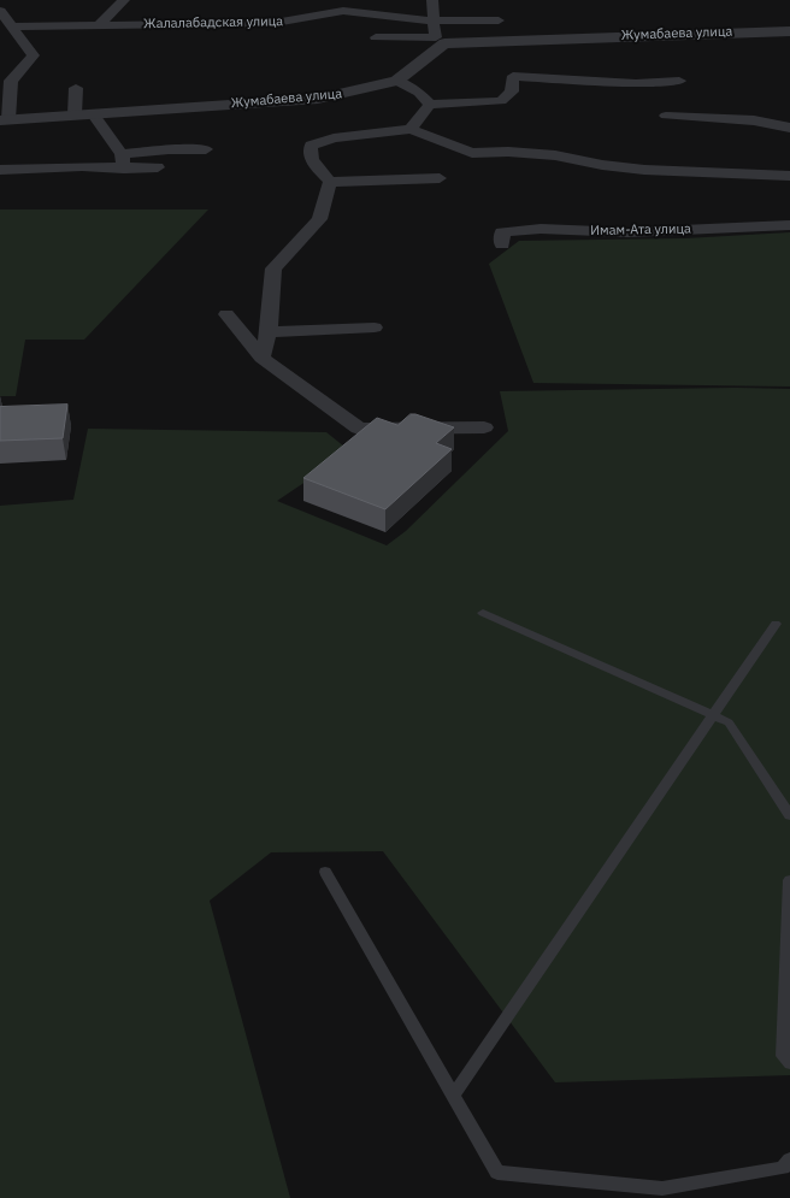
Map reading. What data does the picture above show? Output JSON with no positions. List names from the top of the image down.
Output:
{
  "streets": {
    "street": ["Жалалабадская улица", "Жумабаева улица", "Имам-Ата улица"]
  }
}
